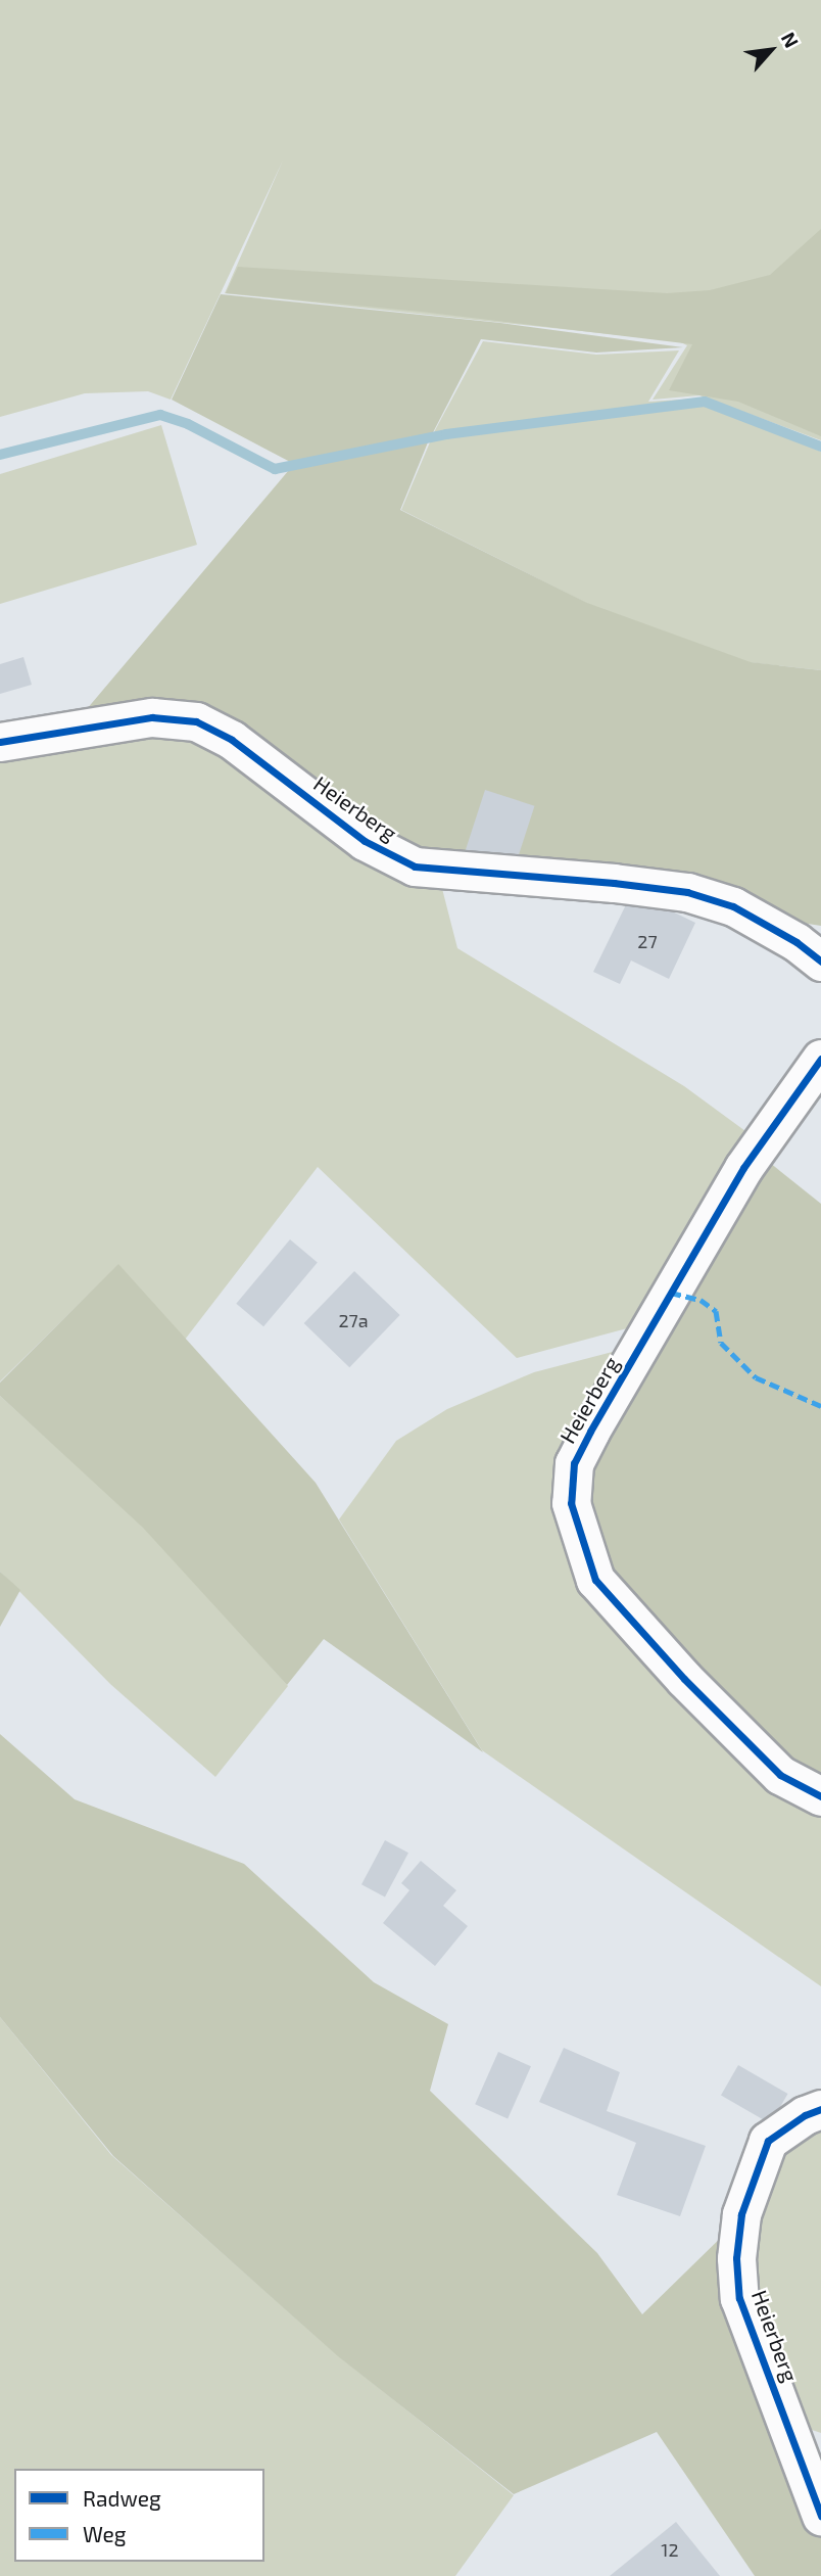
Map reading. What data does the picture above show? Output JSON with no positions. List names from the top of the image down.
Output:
{
  "streets": {
    "street": ["Heierberg"]
  },
  "house_numbers": ["27", "27a", "12"],
  "legend": ["Radweg", "Weg"],
  "north": "top right"
}
